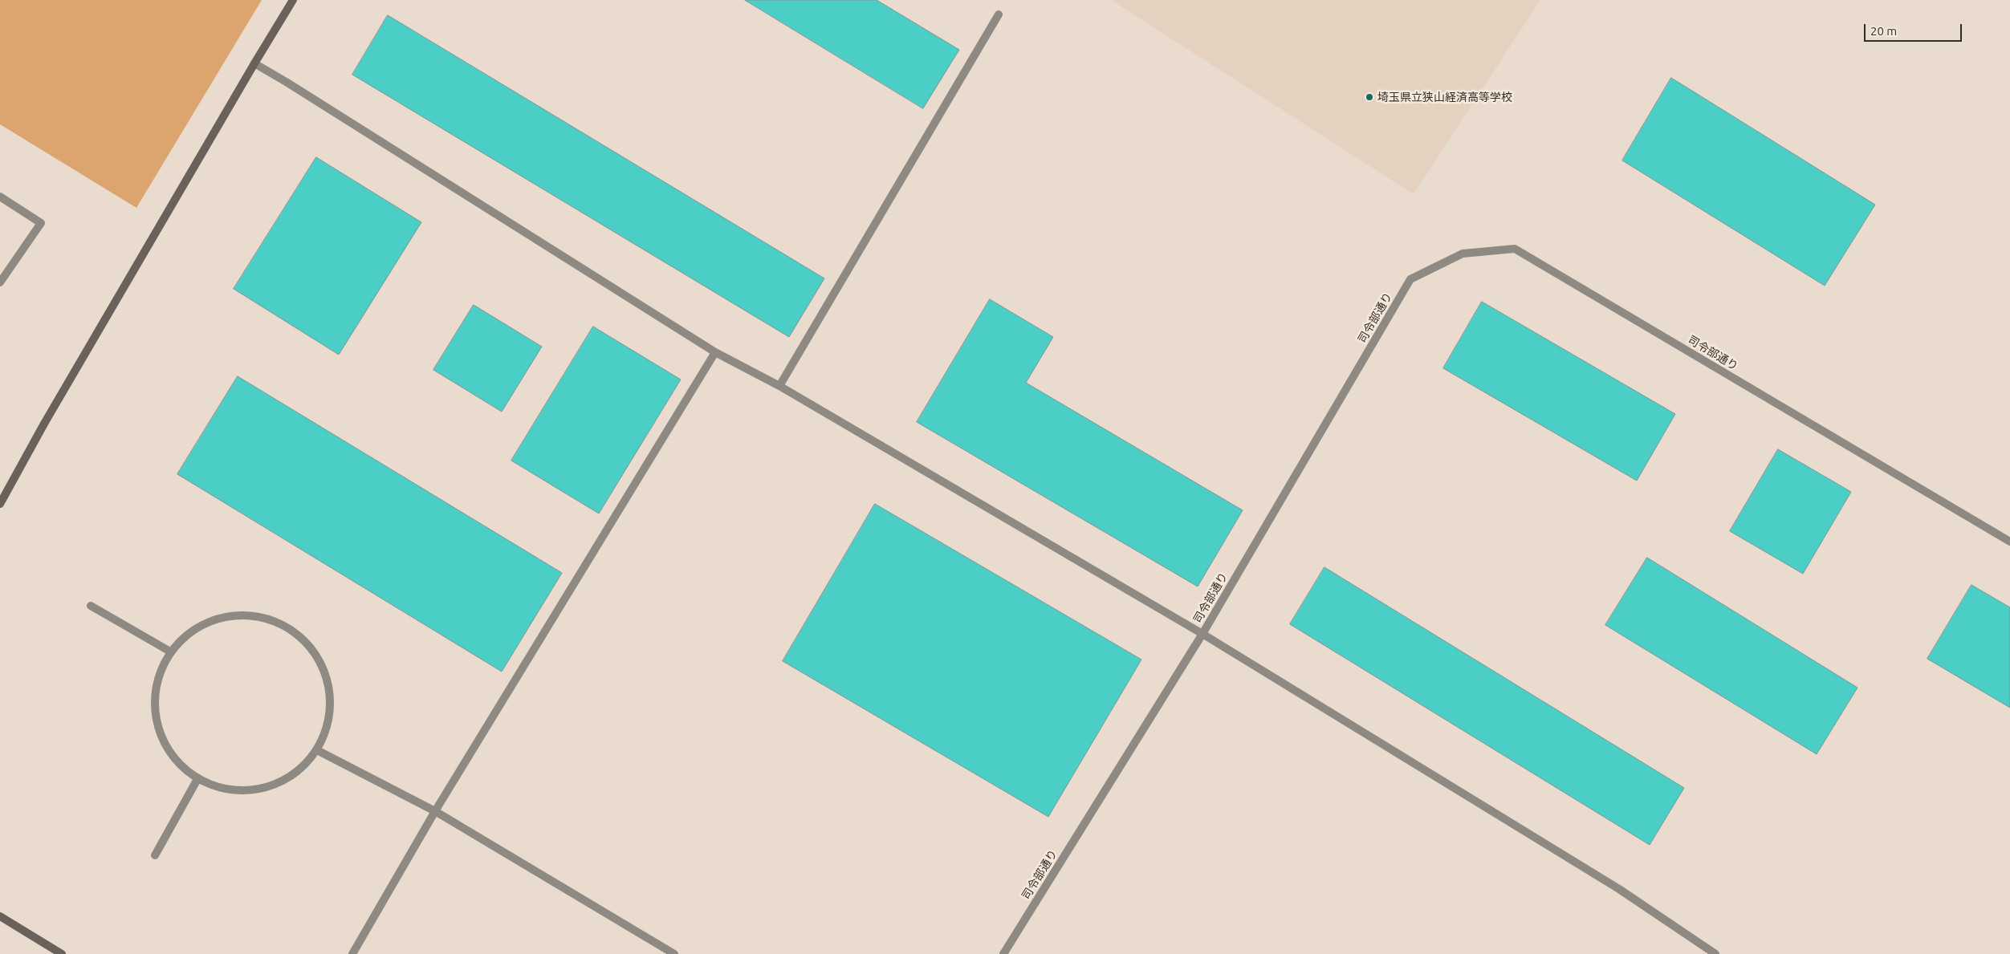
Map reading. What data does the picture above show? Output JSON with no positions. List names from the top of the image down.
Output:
{
  "streets": {
    "lane": ["司令部通り"]
  },
  "places": ["埼玉県立狭山経済高等学校"],
  "scale_bar": "20 m"
}
